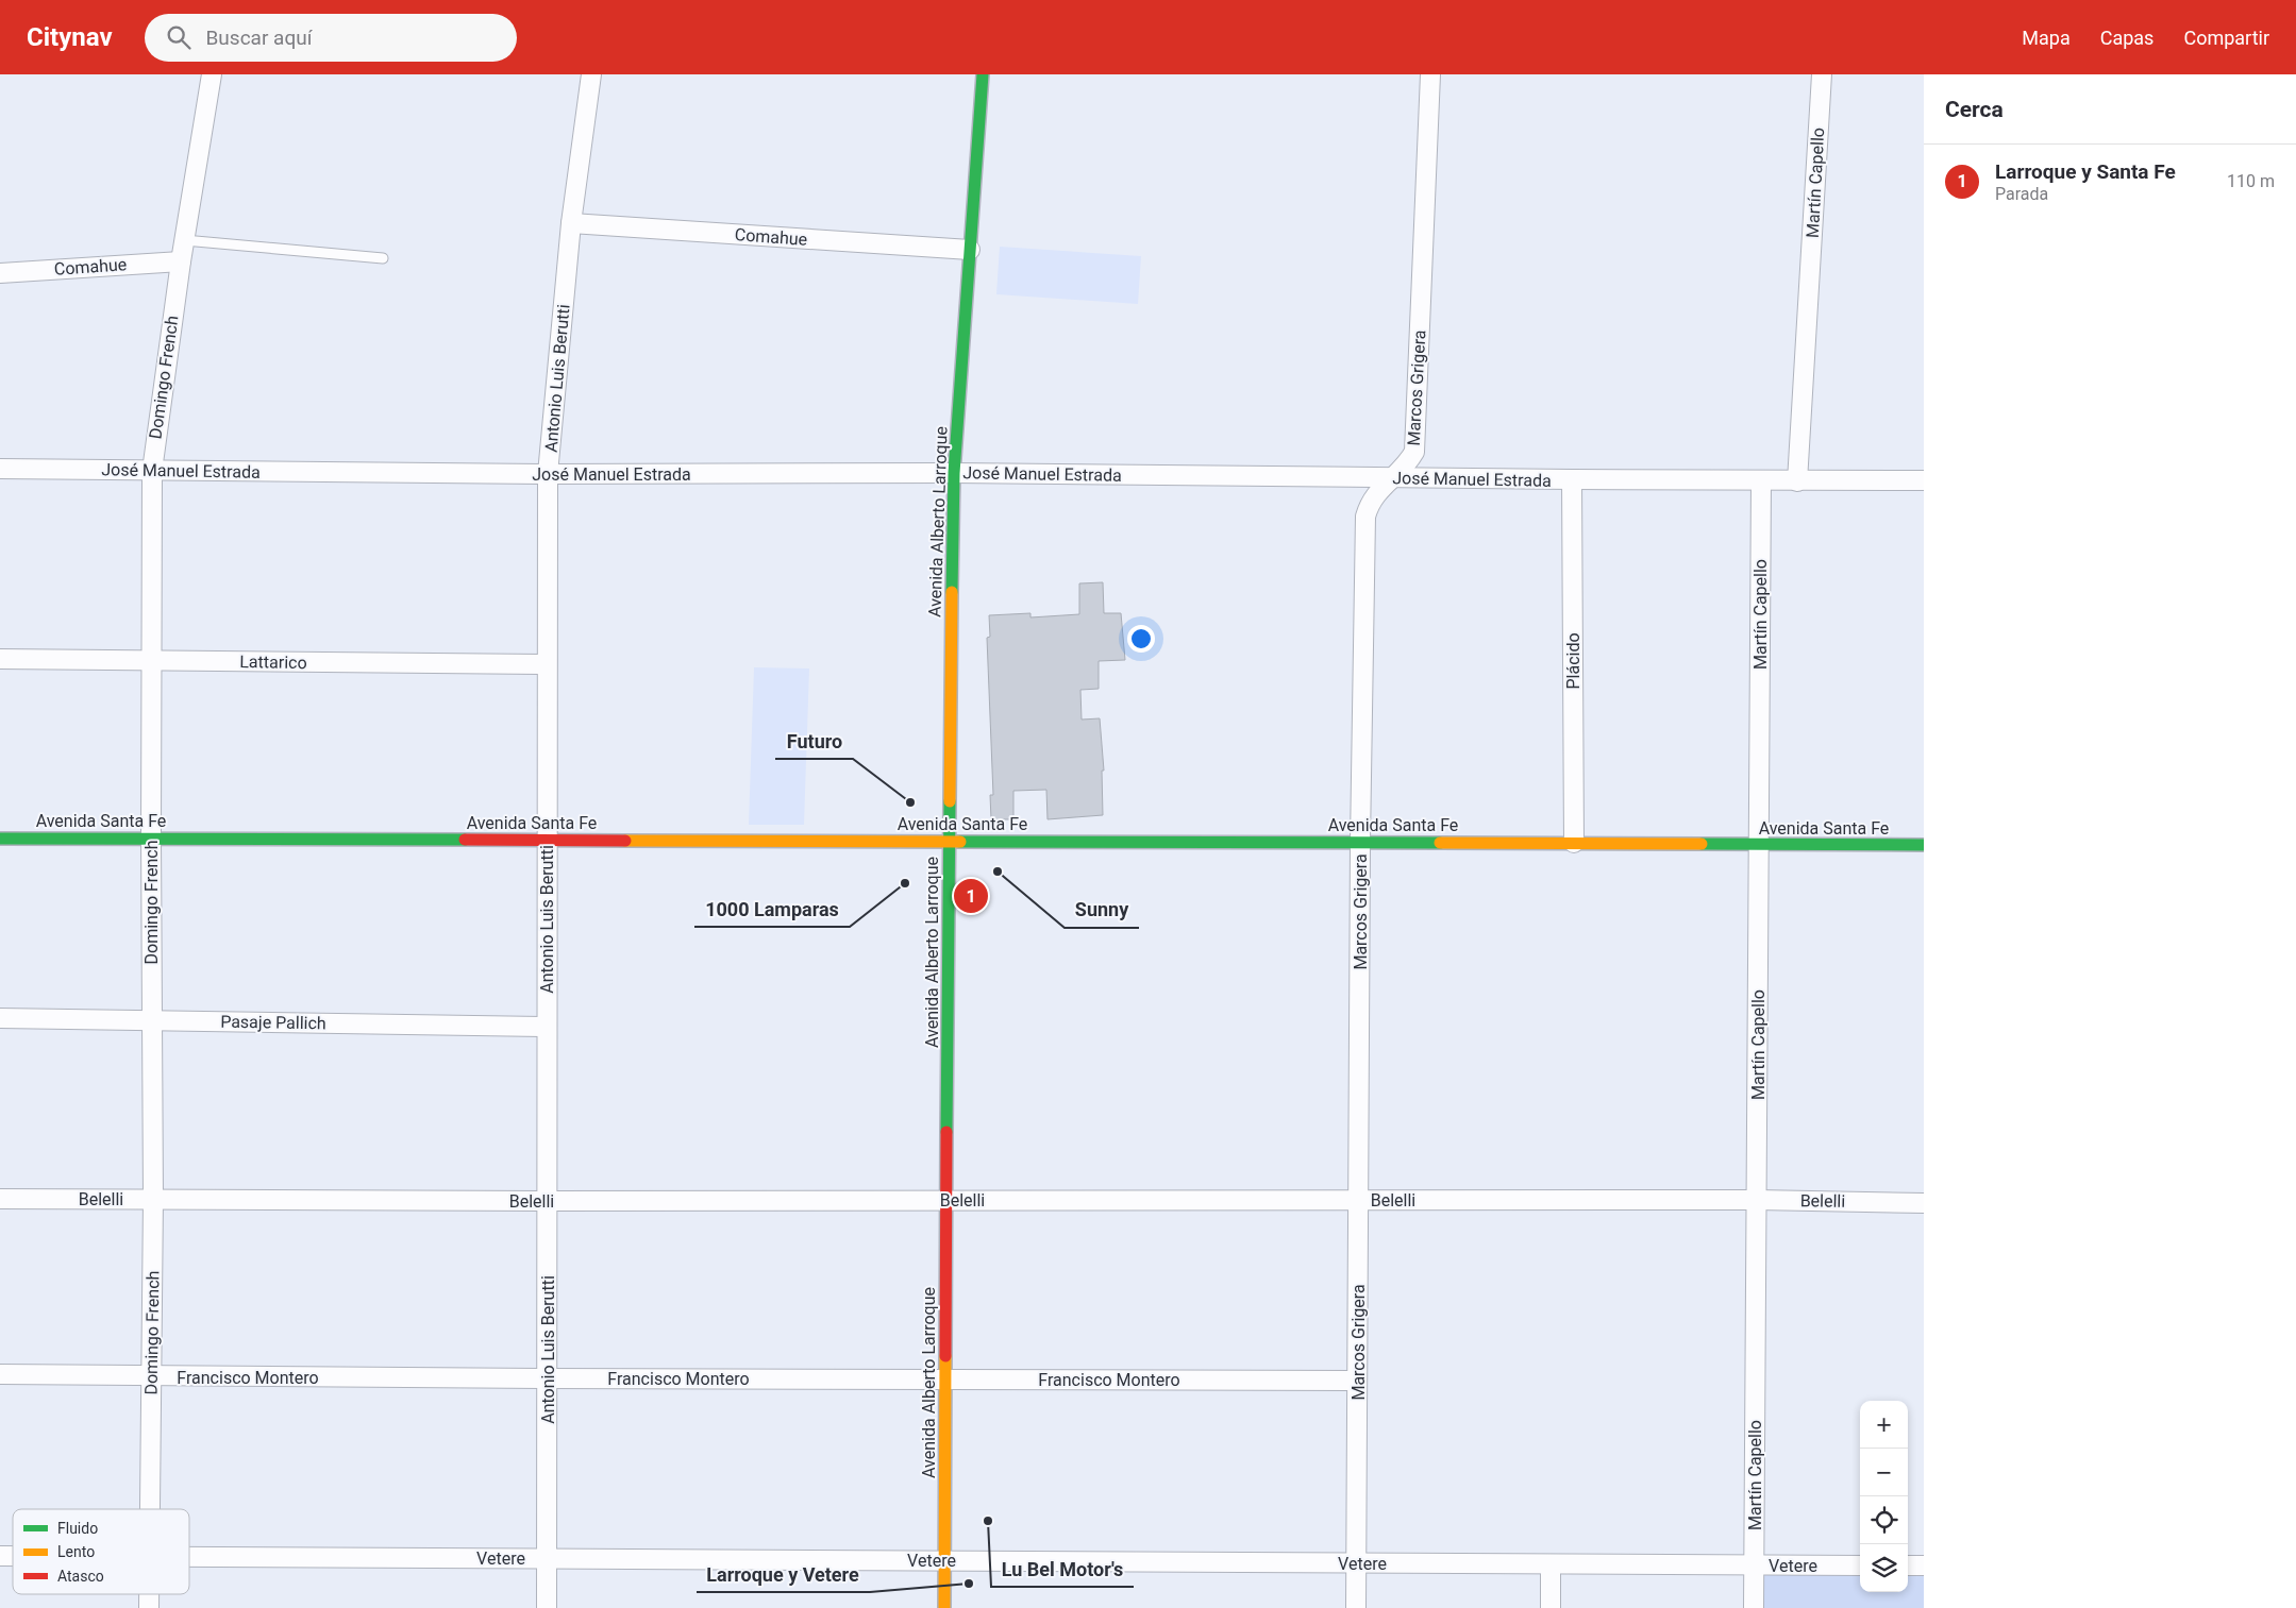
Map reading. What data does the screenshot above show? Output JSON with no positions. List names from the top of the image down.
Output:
{
  "streets": {
    "main road": ["Avenida Alberto Larroque", "Avenida Santa Fe"],
    "street": [
      "Martín Capello",
      "Comahue",
      "Domingo French",
      "Antonio Luis Berutti",
      "Marcos Grigera",
      "José Manuel Estrada",
      "Plácido",
      "Lattarico",
      "Pasaje Pallich",
      "Belelli",
      "Francisco Montero",
      "Vetere"
    ]
  },
  "crossings": [
    ["Martín Capello", "José Manuel Estrada"],
    ["Martín Capello", "Avenida Santa Fe"],
    ["Martín Capello", "Belelli"],
    ["Martín Capello", "Vetere"],
    ["Comahue", "Domingo French"],
    ["Comahue", "Antonio Luis Berutti"],
    ["Comahue", "Avenida Alberto Larroque"],
    ["Domingo French", "José Manuel Estrada"],
    ["Domingo French", "Lattarico"],
    ["Domingo French", "Avenida Santa Fe"],
    ["Domingo French", "Pasaje Pallich"],
    ["Domingo French", "Belelli"],
    ["Domingo French", "Francisco Montero"],
    ["Antonio Luis Berutti", "José Manuel Estrada"],
    ["Antonio Luis Berutti", "Lattarico"],
    ["Antonio Luis Berutti", "Avenida Santa Fe"],
    ["Antonio Luis Berutti", "Pasaje Pallich"],
    ["Antonio Luis Berutti", "Belelli"],
    ["Antonio Luis Berutti", "Francisco Montero"],
    ["Antonio Luis Berutti", "Vetere"],
    ["Marcos Grigera", "José Manuel Estrada"],
    ["Marcos Grigera", "Avenida Santa Fe"],
    ["Marcos Grigera", "Belelli"],
    ["Marcos Grigera", "Francisco Montero"],
    ["Marcos Grigera", "Vetere"],
    ["José Manuel Estrada", "Avenida Alberto Larroque"],
    ["José Manuel Estrada", "Plácido"],
    ["Avenida Alberto Larroque", "Avenida Santa Fe"],
    ["Avenida Alberto Larroque", "Belelli"],
    ["Avenida Alberto Larroque", "Francisco Montero"],
    ["Avenida Alberto Larroque", "Vetere"],
    ["Plácido", "Avenida Santa Fe"]
  ],
  "places": [
    "Futuro",
    "Sunny",
    "1000 Lamparas",
    "Lu Bel Motor's",
    "Larroque y Vetere"
  ],
  "legend": ["Fluido", "Lento", "Atasco"],
  "page": {
    "header": "Citynav",
    "search": "Buscar aquí",
    "nav": ["Mapa", "Capas", "Compartir"],
    "heading": "Cerca",
    "list": [
      {
        "mark": "1",
        "name": "Larroque y Santa Fe",
        "note": "Parada",
        "value": "110 m"
      }
    ],
    "pins": "1",
    "map_buttons": ["+", "−"]
  }
}
